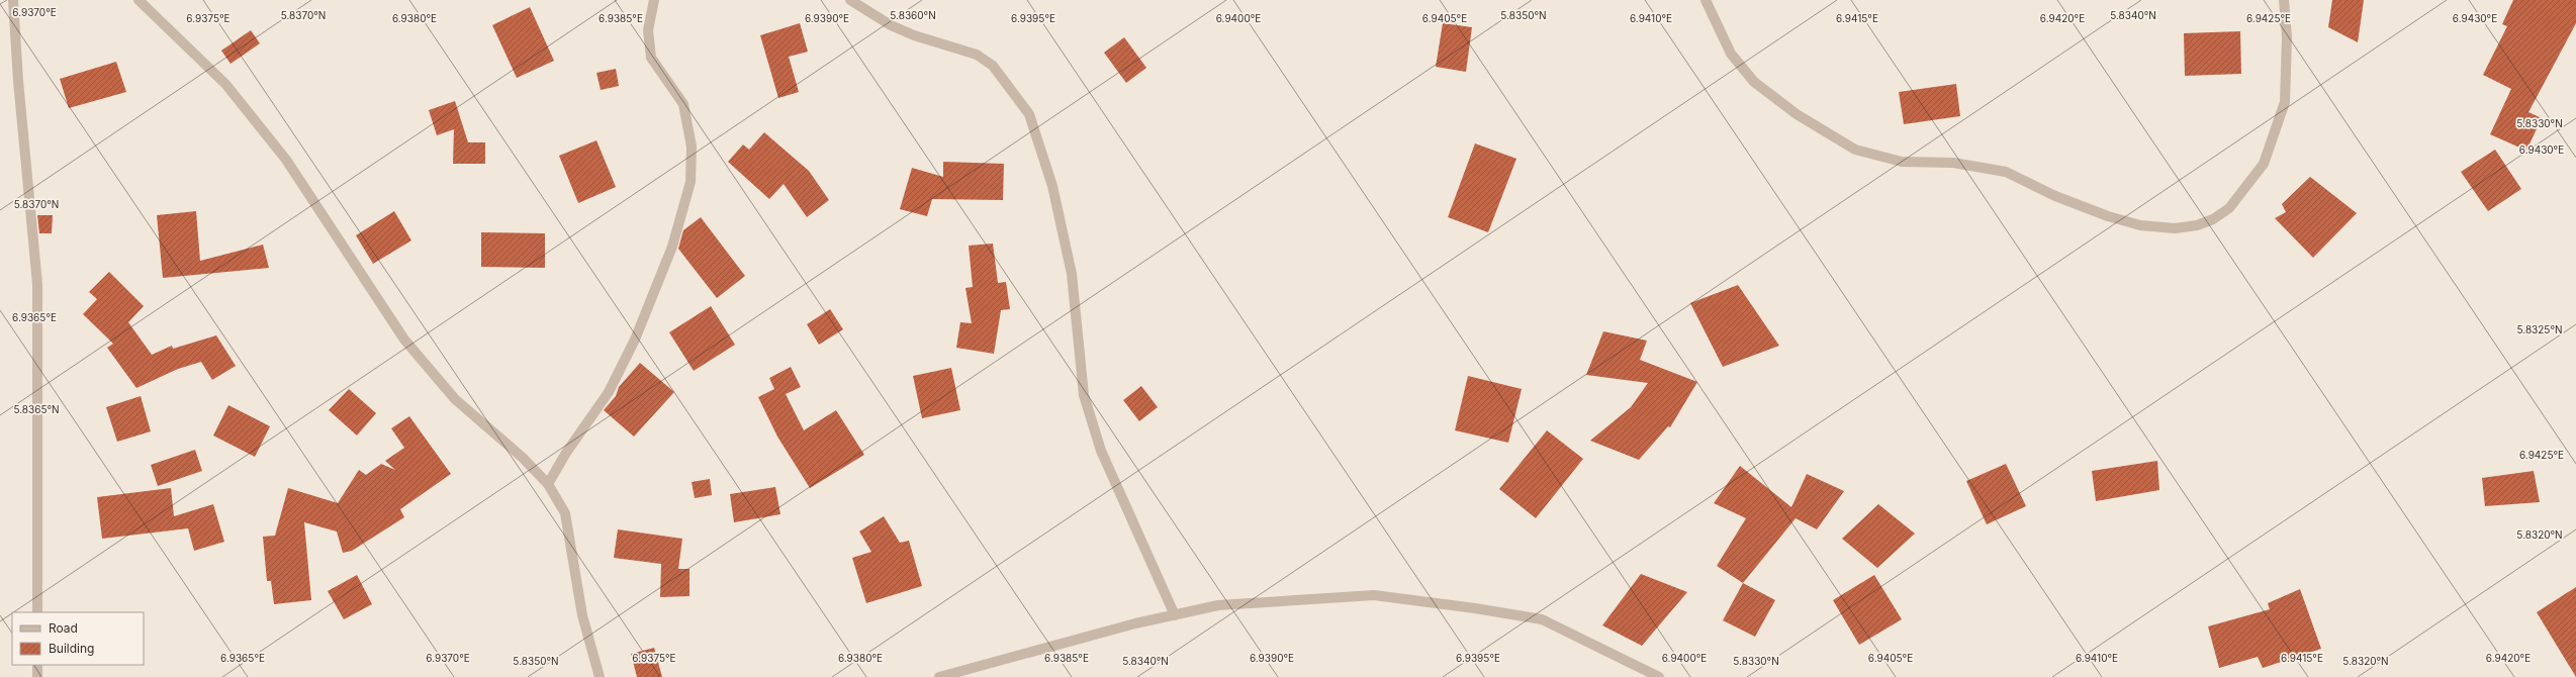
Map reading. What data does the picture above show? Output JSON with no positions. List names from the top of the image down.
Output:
{
  "legend": ["Road", "Building"],
  "coordinates": [
    "6.9370°E",
    "5.8370°N",
    "5.8360°N",
    "5.8350°N",
    "5.8340°N",
    "6.9375°E",
    "6.9380°E",
    "6.9385°E",
    "6.9390°E",
    "6.9395°E",
    "6.9400°E",
    "6.9405°E",
    "6.9410°E",
    "6.9415°E",
    "6.9420°E",
    "6.9425°E",
    "6.9430°E",
    "5.8330°N",
    "6.9365°E",
    "5.8325°N",
    "5.8365°N",
    "5.8320°N"
  ]
}
